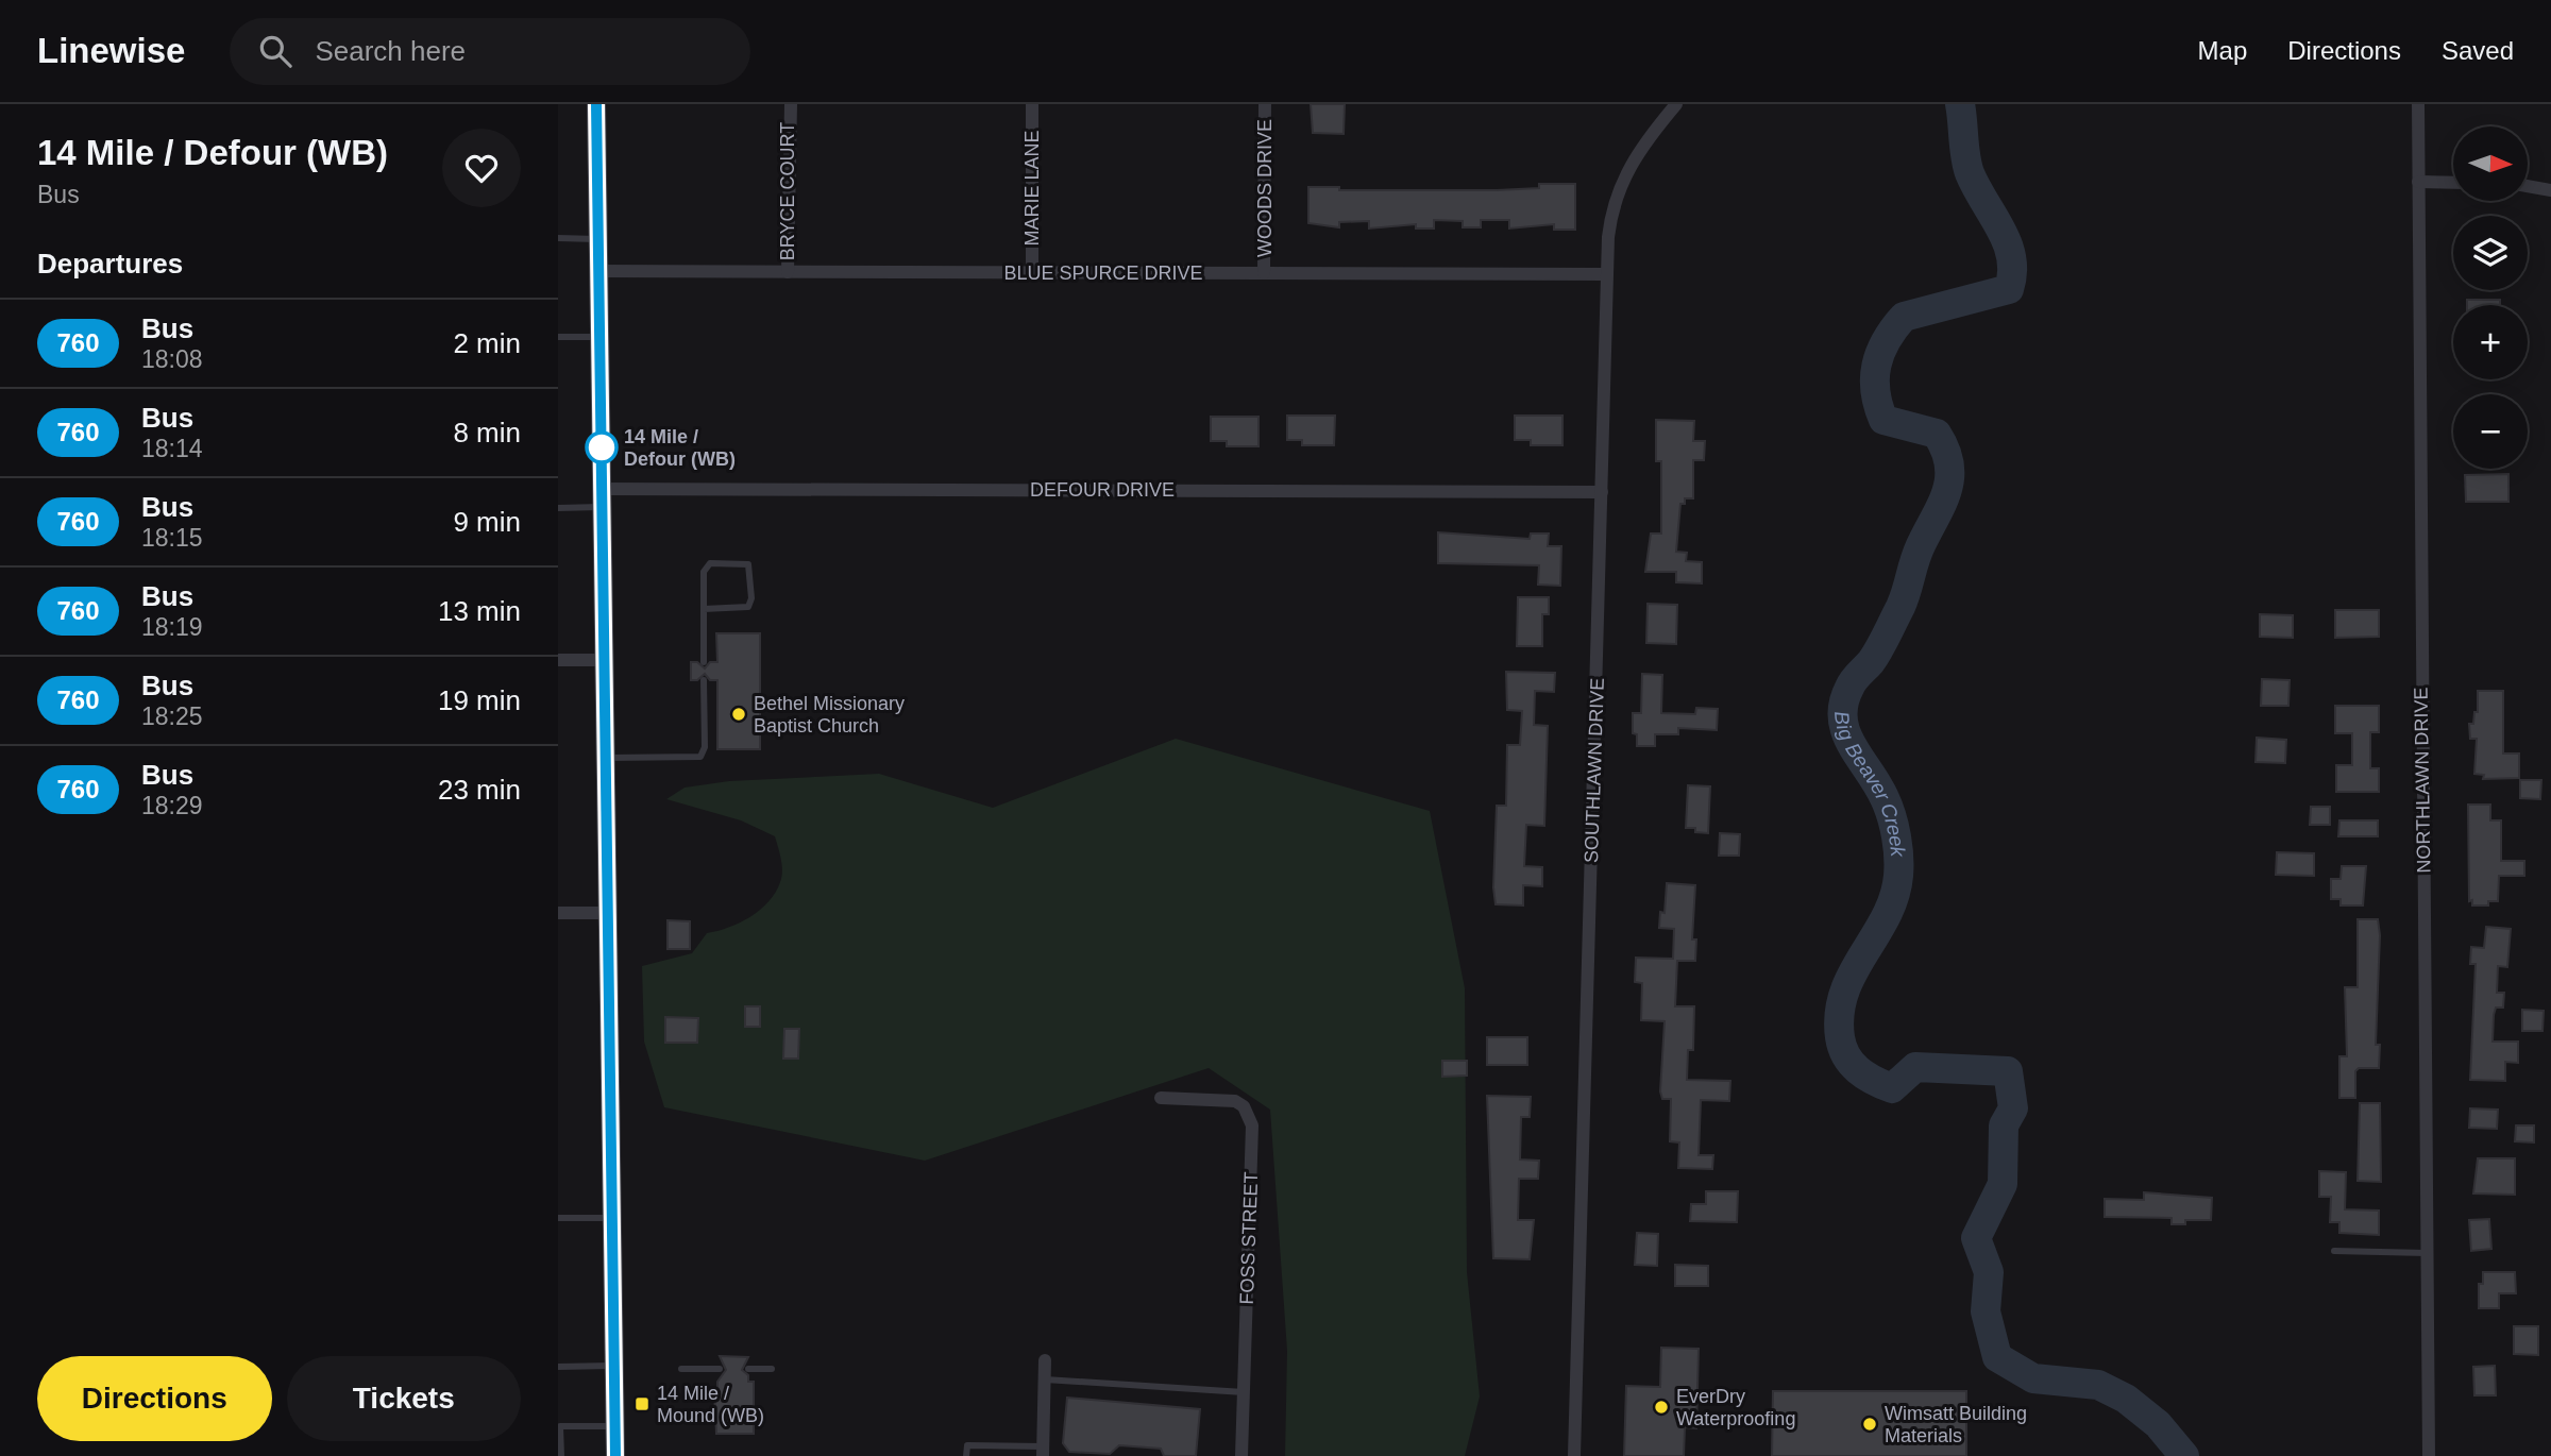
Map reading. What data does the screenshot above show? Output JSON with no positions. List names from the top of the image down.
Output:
{
  "streets": {
    "street": [
      "MARIE LANE",
      "WOODS DRIVE",
      "BRYCE COURT",
      "BLUE SPURCE DRIVE",
      "DEFOUR DRIVE",
      "SOUTHLAWN DRIVE",
      "NORTHLAWN DRIVE",
      "FOSS STREET"
    ]
  },
  "crossings": [
    ["MARIE LANE", "BLUE SPURCE DRIVE"],
    ["WOODS DRIVE", "BLUE SPURCE DRIVE"],
    ["BRYCE COURT", "BLUE SPURCE DRIVE"],
    ["BLUE SPURCE DRIVE", "SOUTHLAWN DRIVE"],
    ["DEFOUR DRIVE", "SOUTHLAWN DRIVE"]
  ],
  "water": ["Big Beaver Creek"],
  "places": {
    "other": [
      "14 Mile / Defour (WB)",
      "Bethel Missionary Baptist Church",
      "EverDry Waterproofing",
      "Wimsatt Building Materials"
    ],
    "transit": ["14 Mile / Mound (WB)"]
  },
  "lines": ["bus line 760"],
  "north": "right",
  "page": {
    "header": "Linewise",
    "search": "Search here",
    "nav": ["Map", "Directions", "Saved"],
    "heading": [
      ["14 Mile / Defour (WB)", "Bus"],
      "Departures"
    ],
    "map_buttons": ["+", "−"],
    "list": [
      {
        "mark": "760",
        "name": "Bus",
        "note": "18:08",
        "value": "2 min"
      },
      {
        "mark": "760",
        "name": "Bus",
        "note": "18:14",
        "value": "8 min"
      },
      {
        "mark": "760",
        "name": "Bus",
        "note": "18:15",
        "value": "9 min"
      },
      {
        "mark": "760",
        "name": "Bus",
        "note": "18:19",
        "value": "13 min"
      },
      {
        "mark": "760",
        "name": "Bus",
        "note": "18:25",
        "value": "19 min"
      },
      {
        "mark": "760",
        "name": "Bus",
        "note": "18:29",
        "value": "23 min"
      }
    ],
    "buttons": ["Directions", "Tickets"]
  }
}
